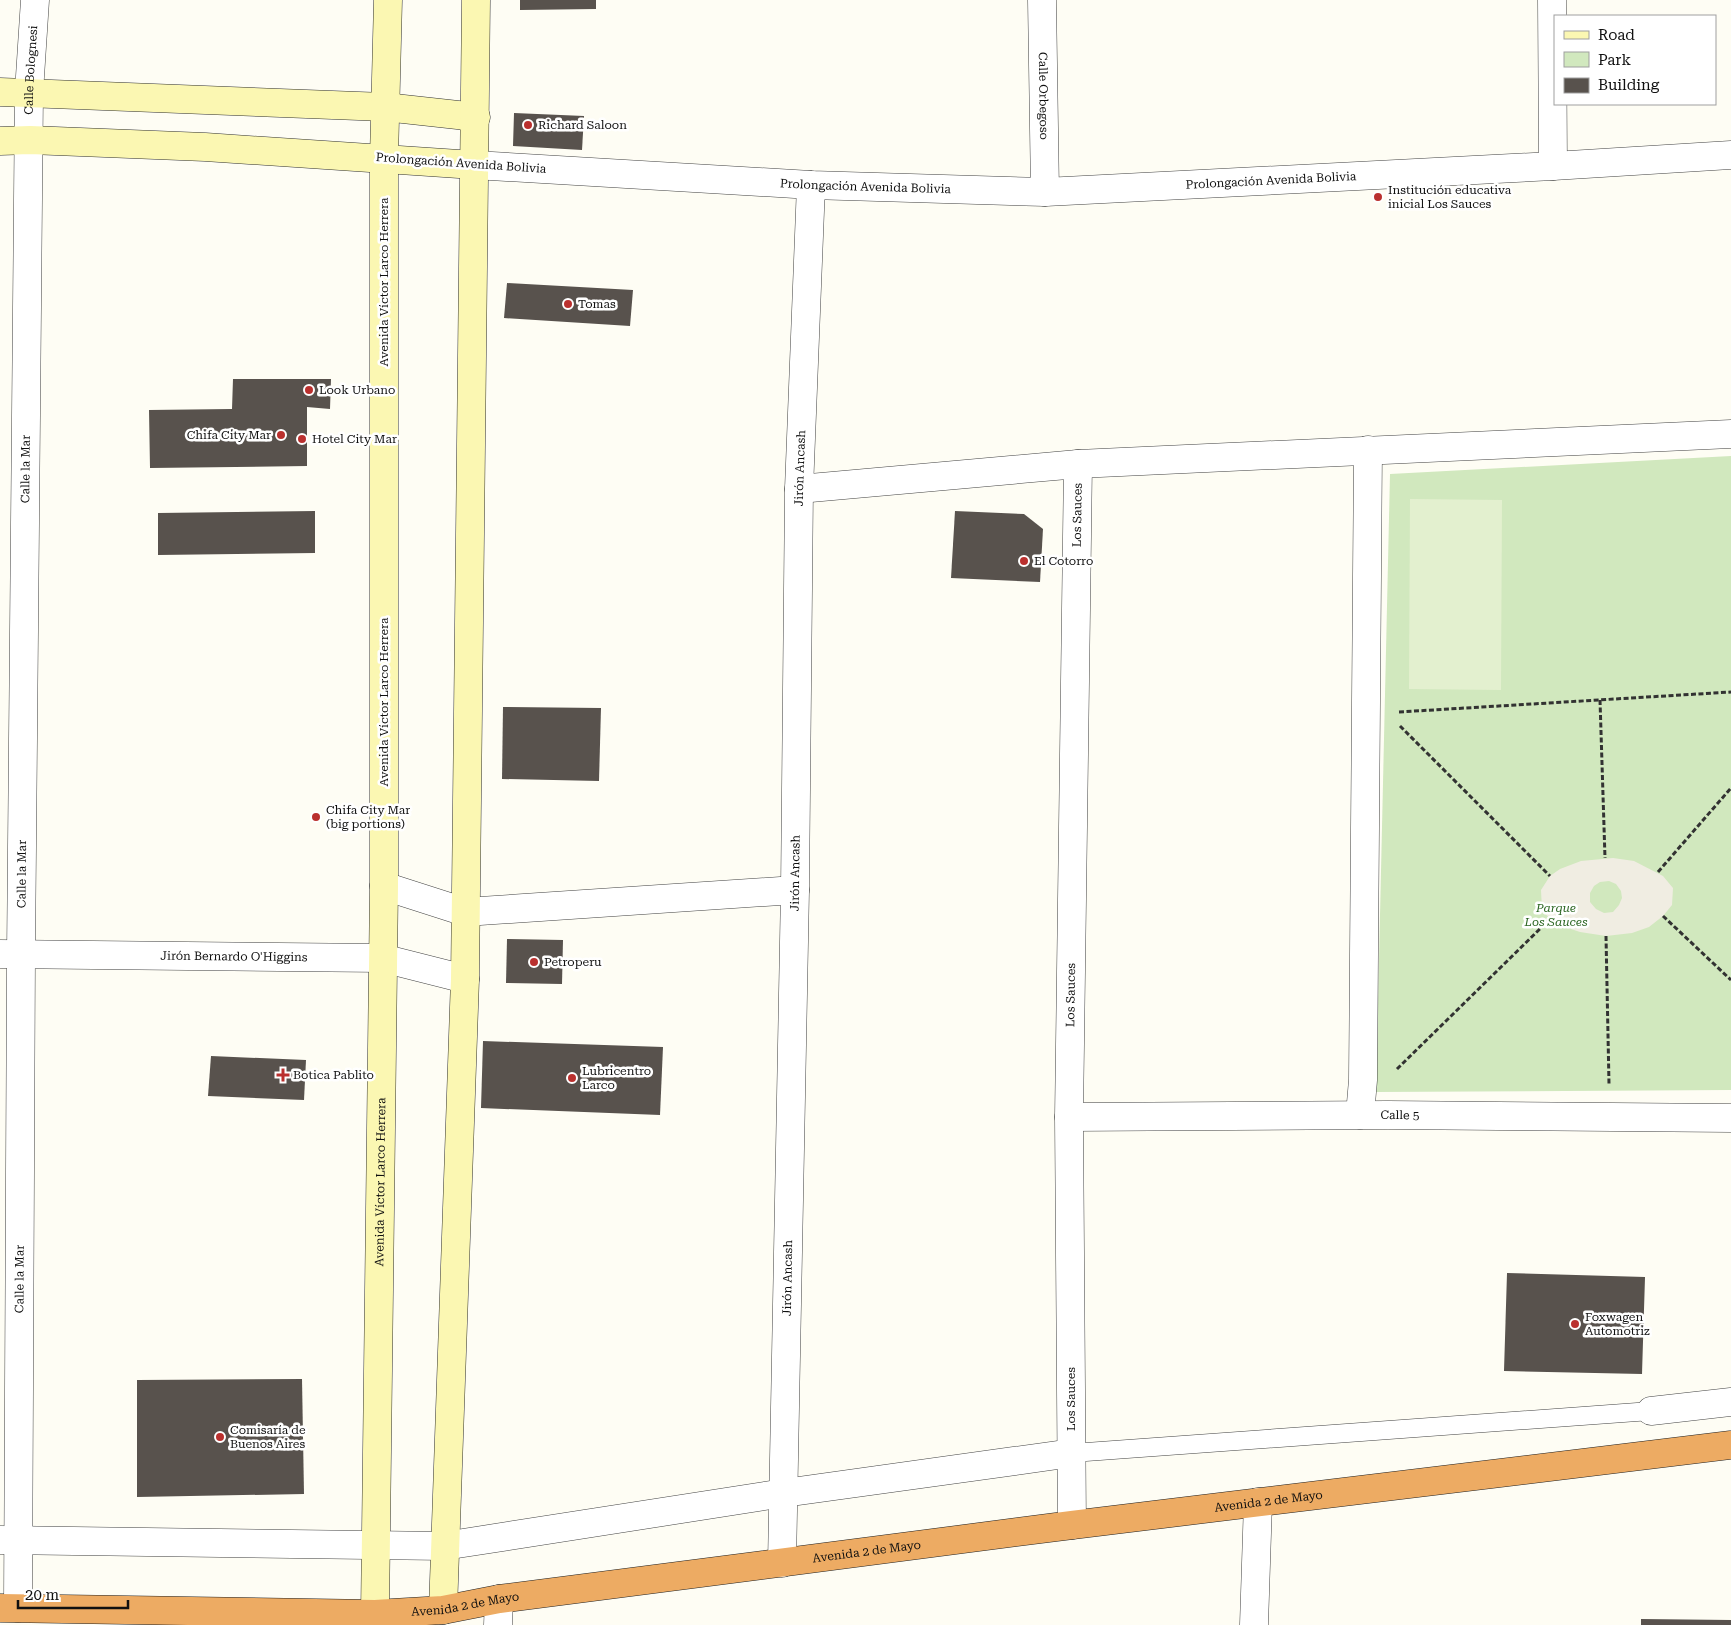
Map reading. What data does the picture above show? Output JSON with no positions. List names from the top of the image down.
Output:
{
  "streets": {
    "highway": ["Avenida 2 de Mayo"],
    "main road": ["Prolongación Avenida Bolivia", "Avenida Víctor Larco Herrera"],
    "street": [
      "Calle Bolognesi",
      "Calle Orbegoso",
      "Calle la Mar",
      "Jirón Ancash",
      "Los Sauces",
      "Jirón Bernardo O'Higgins",
      "Calle 5"
    ]
  },
  "crossings": [
    ["Calle Bolognesi", "Prolongación Avenida Bolivia"],
    ["Calle Bolognesi", "Calle la Mar"],
    ["Calle Orbegoso", "Prolongación Avenida Bolivia"],
    ["Prolongación Avenida Bolivia", "Avenida Víctor Larco Herrera"],
    ["Prolongación Avenida Bolivia", "Calle la Mar"],
    ["Prolongación Avenida Bolivia", "Jirón Ancash"],
    ["Avenida Víctor Larco Herrera", "Jirón Bernardo O'Higgins"],
    ["Avenida Víctor Larco Herrera", "Avenida 2 de Mayo"],
    ["Calle la Mar", "Jirón Bernardo O'Higgins"],
    ["Calle la Mar", "Avenida 2 de Mayo"],
    ["Jirón Ancash", "Avenida 2 de Mayo"],
    ["Los Sauces", "Calle 5"],
    ["Los Sauces", "Avenida 2 de Mayo"]
  ],
  "parks": ["Parque Los Sauces"],
  "places": {
    "other": [
      "Richard Saloon",
      "Institución educativa inicial Los Sauces",
      "Tomas",
      "Look Urbano",
      "Chifa City Mar",
      "Hotel City Mar",
      "El Cotorro",
      "Chifa City Mar (big portions)",
      "Petroperu",
      "Lubricentro Larco",
      "Foxwagen Automotriz",
      "Comisaría de Buenos Aires"
    ],
    "health": ["Botica Pablito"]
  },
  "legend": ["Road", "Park", "Building"],
  "scale_bar": "20 m"
}
